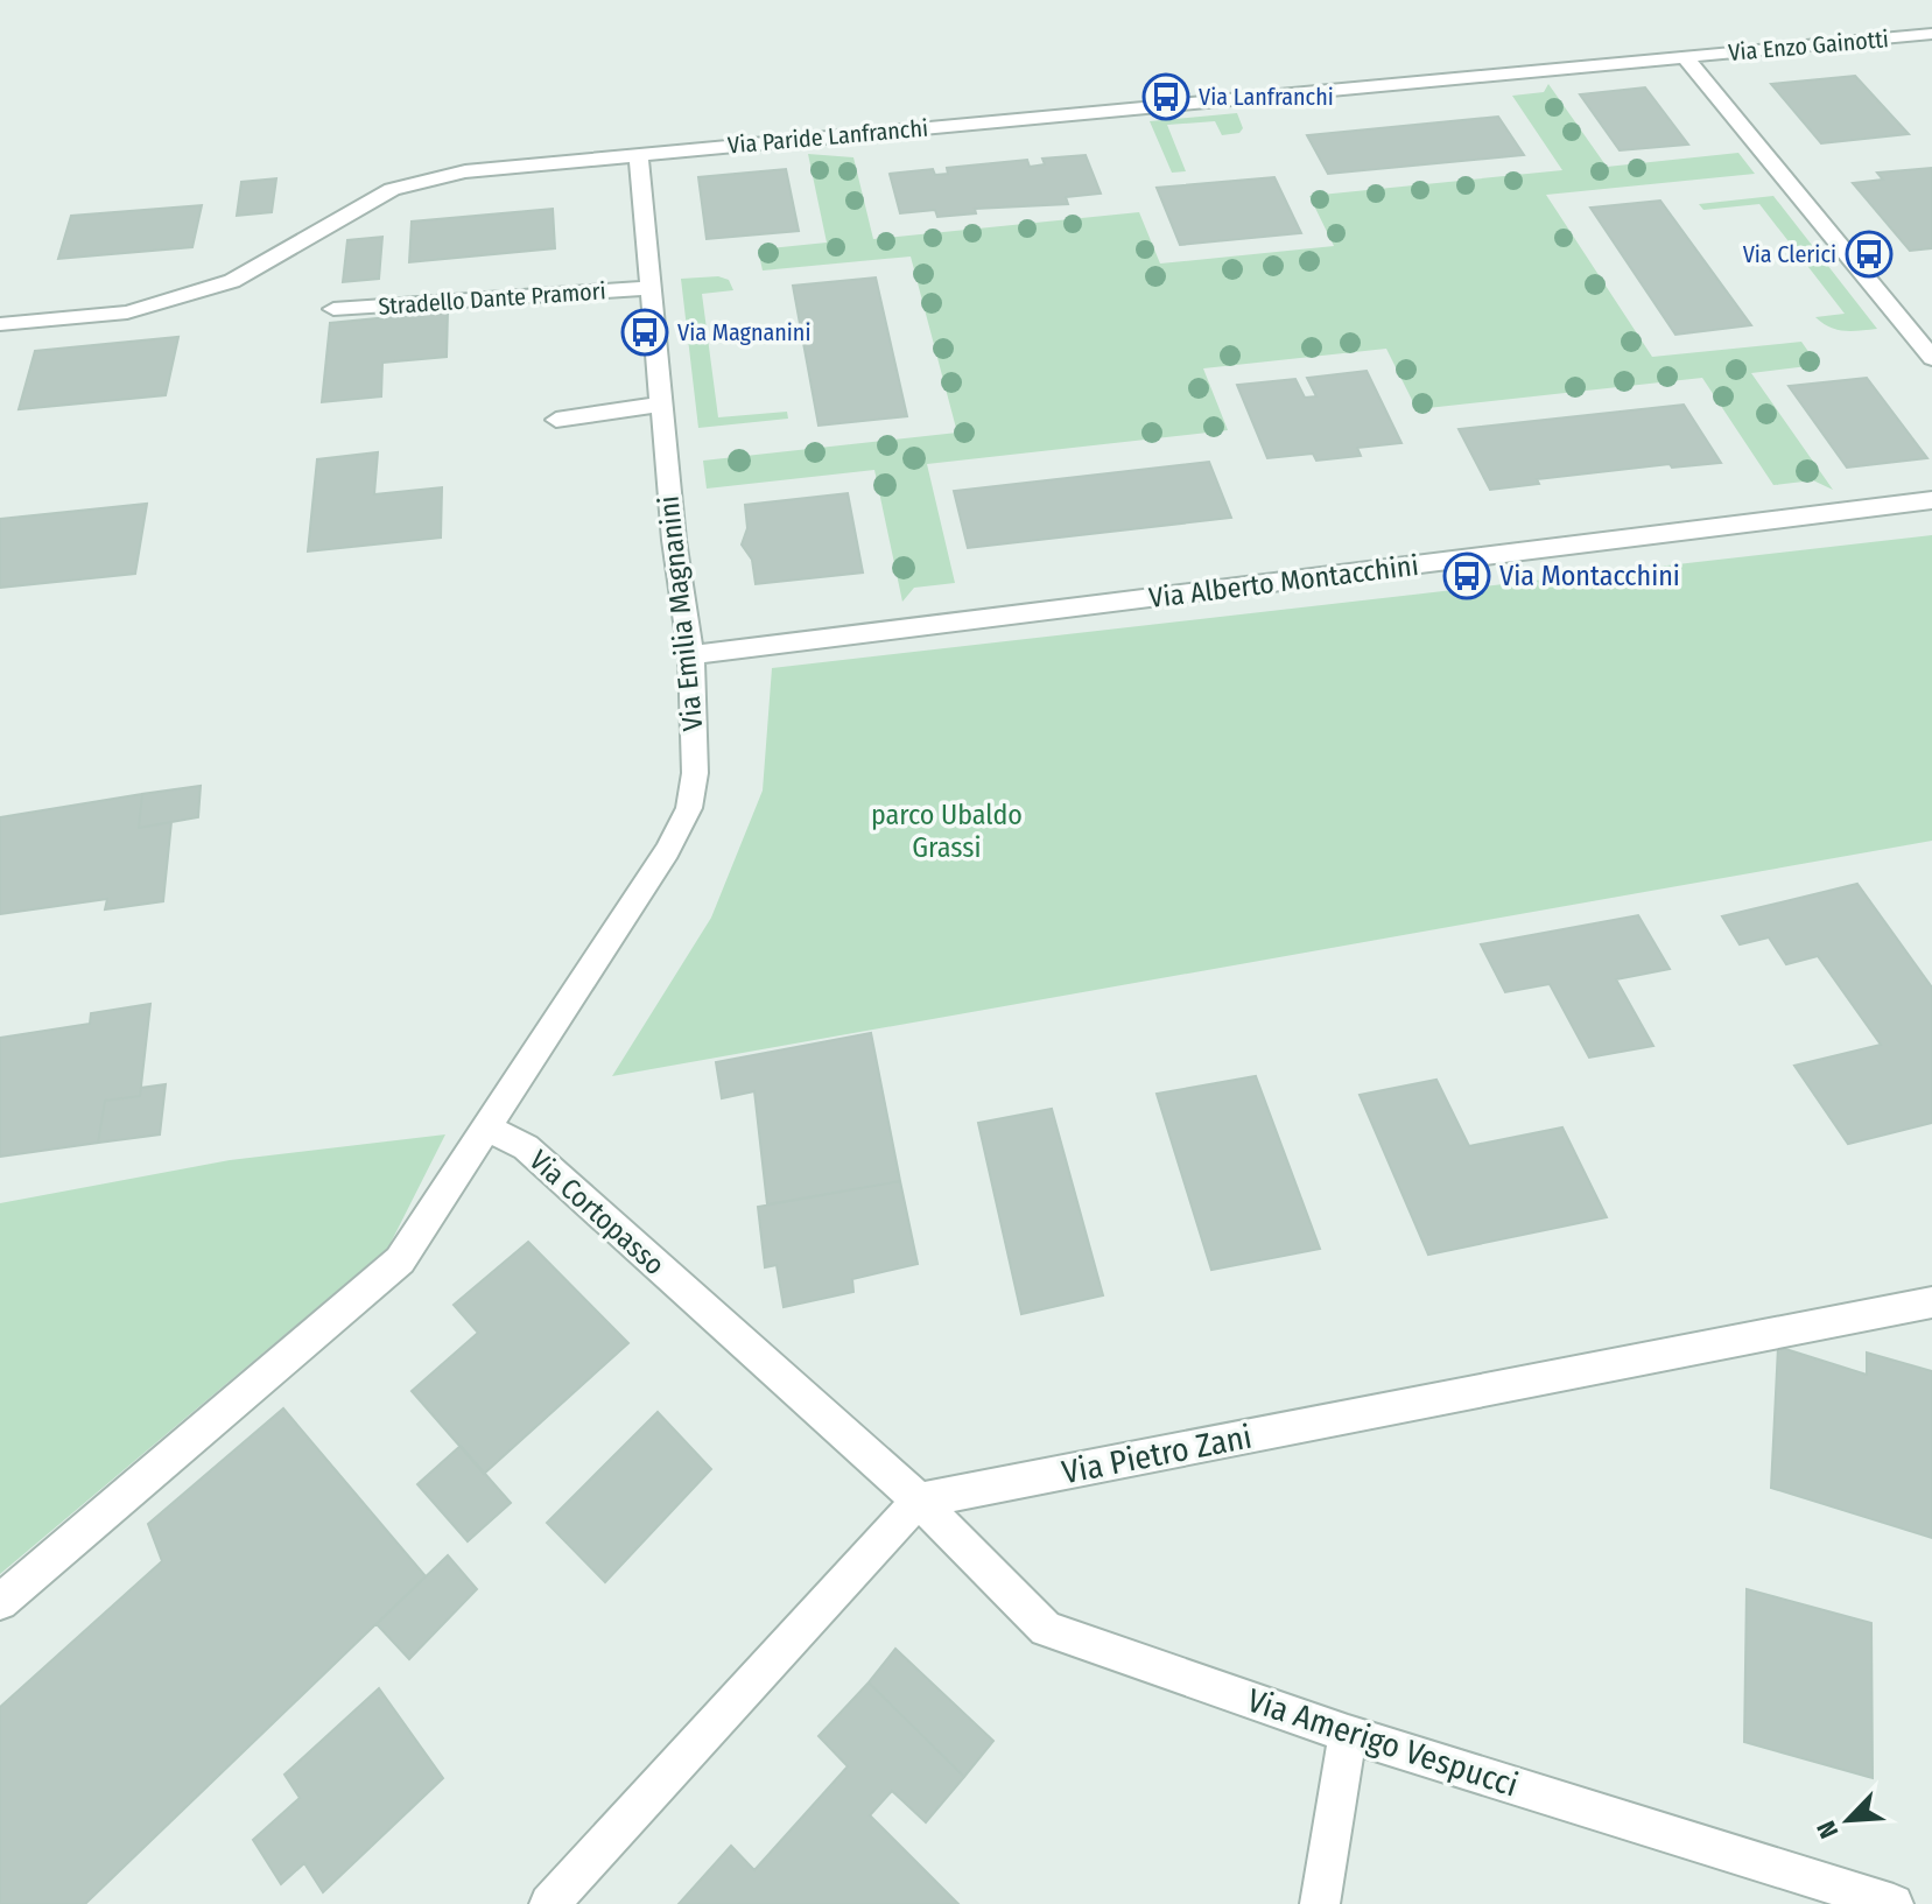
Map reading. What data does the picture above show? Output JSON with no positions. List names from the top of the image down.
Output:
{
  "streets": {
    "street": [
      "Via Enzo Gainotti",
      "Via Paride Lanfranchi",
      "Stradello Dante Pramori",
      "Via Alberto Montacchini",
      "Via Emilia Magnanini",
      "Via Cortopasso",
      "Via Pietro Zani",
      "Via Amerigo Vespucci"
    ]
  },
  "crossings": [
    ["Via Enzo Gainotti", "Via Paride Lanfranchi"],
    ["Via Paride Lanfranchi", "Via Emilia Magnanini"],
    ["Stradello Dante Pramori", "Via Emilia Magnanini"],
    ["Via Alberto Montacchini", "Via Emilia Magnanini"],
    ["Via Emilia Magnanini", "Via Cortopasso"],
    ["Via Cortopasso", "Via Pietro Zani"],
    ["Via Cortopasso", "Via Amerigo Vespucci"],
    ["Via Pietro Zani", "Via Amerigo Vespucci"]
  ],
  "parks": ["parco Ubaldo Grassi"],
  "places": {
    "bus stop": [
      "Via Lanfranchi",
      "Via Clerici",
      "Via Magnanini",
      "Via Montacchini"
    ]
  },
  "north": "bottom left"
}
